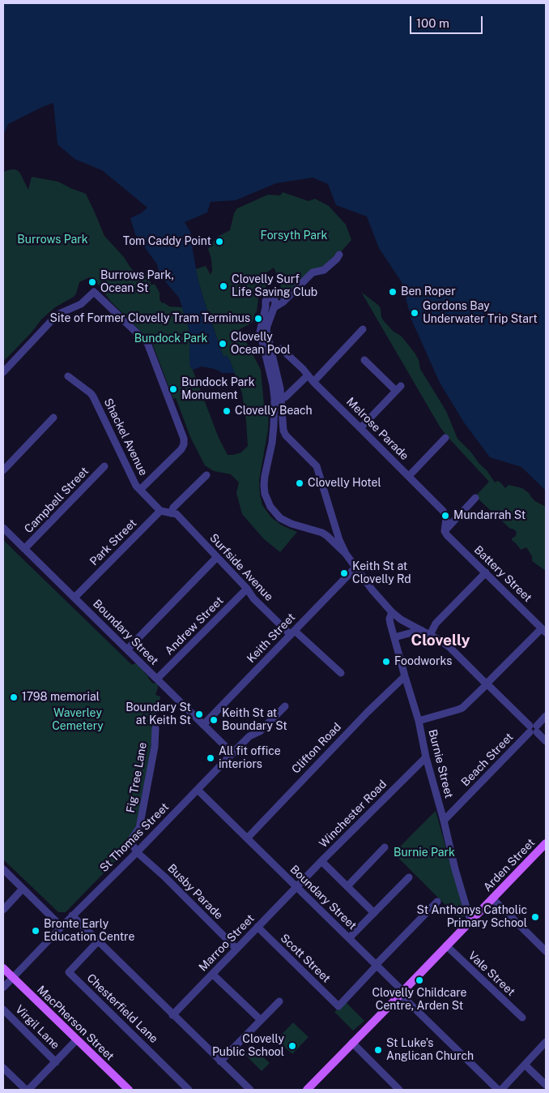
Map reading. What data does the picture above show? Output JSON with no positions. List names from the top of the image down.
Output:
{
  "streets": {
    "main road": ["Arden Street", "MacPherson Street"],
    "street": [
      "Melrose Parade",
      "Shackel Avenue",
      "Campbell Street",
      "Park Street",
      "Surfside Avenue",
      "Battery Street",
      "Andrew Street",
      "Boundary Street",
      "Keith Street",
      "Clifton Road",
      "Beach Street",
      "Burnie Street",
      "Fig Tree Lane",
      "Winchester Road",
      "St Thomas Street",
      "Busby Parade",
      "Marroo Street",
      "Scott Street",
      "Vale Street",
      "Chesterfield Lane",
      "Virgil Lane"
    ]
  },
  "crossings": [
    ["Melrose Parade", "Battery Street"],
    ["Shackel Avenue", "Park Street"],
    ["Campbell Street", "Boundary Street"],
    ["Park Street", "Boundary Street"],
    ["Surfside Avenue", "Andrew Street"],
    ["Surfside Avenue", "Keith Street"],
    ["Andrew Street", "Boundary Street"],
    ["Boundary Street", "Keith Street"],
    ["Boundary Street", "Clifton Road"],
    ["Boundary Street", "Winchester Road"],
    ["Boundary Street", "St Thomas Street"],
    ["Boundary Street", "Arden Street"],
    ["Boundary Street", "Marroo Street"],
    ["Boundary Street", "Scott Street"],
    ["Clifton Road", "Burnie Street"],
    ["Beach Street", "Burnie Street"],
    ["Burnie Street", "Winchester Road"],
    ["Burnie Street", "Arden Street"],
    ["Fig Tree Lane", "St Thomas Street"],
    ["Fig Tree Lane", "Busby Parade"],
    ["Winchester Road", "Marroo Street"],
    ["St Thomas Street", "Busby Parade"],
    ["St Thomas Street", "MacPherson Street"],
    ["Arden Street", "Vale Street"],
    ["Busby Parade", "Marroo Street"],
    ["Marroo Street", "Scott Street"]
  ],
  "districts": ["Clovelly"],
  "parks": [
    "Forsyth Park",
    "Burrows Park",
    "Bundock Park",
    "Waverley Cemetery",
    "Burnie Park"
  ],
  "places": [
    "Tom Caddy Point",
    "Burrows Park, Ocean St",
    "Clovelly Surf Life Saving Club",
    "Ben Roper",
    "Gordons Bay Underwater Trip Start",
    "Site of Former Clovelly Tram Terminus",
    "Clovelly Ocean Pool",
    "Bundock Park Monument",
    "Clovelly Beach",
    "Clovelly Hotel",
    "Mundarrah St",
    "Keith St at Clovelly Rd",
    "Foodworks",
    "1798 memorial",
    "Boundary St at Keith St",
    "Keith St at Boundary St",
    "All fit office interiors",
    "St Anthonys Catholic Primary School",
    "Bronte Early Education Centre",
    "Clovelly Childcare Centre, Arden St",
    "Clovelly Public School",
    "St Luke's Anglican Church"
  ],
  "scale_bar": "100 m"
}
